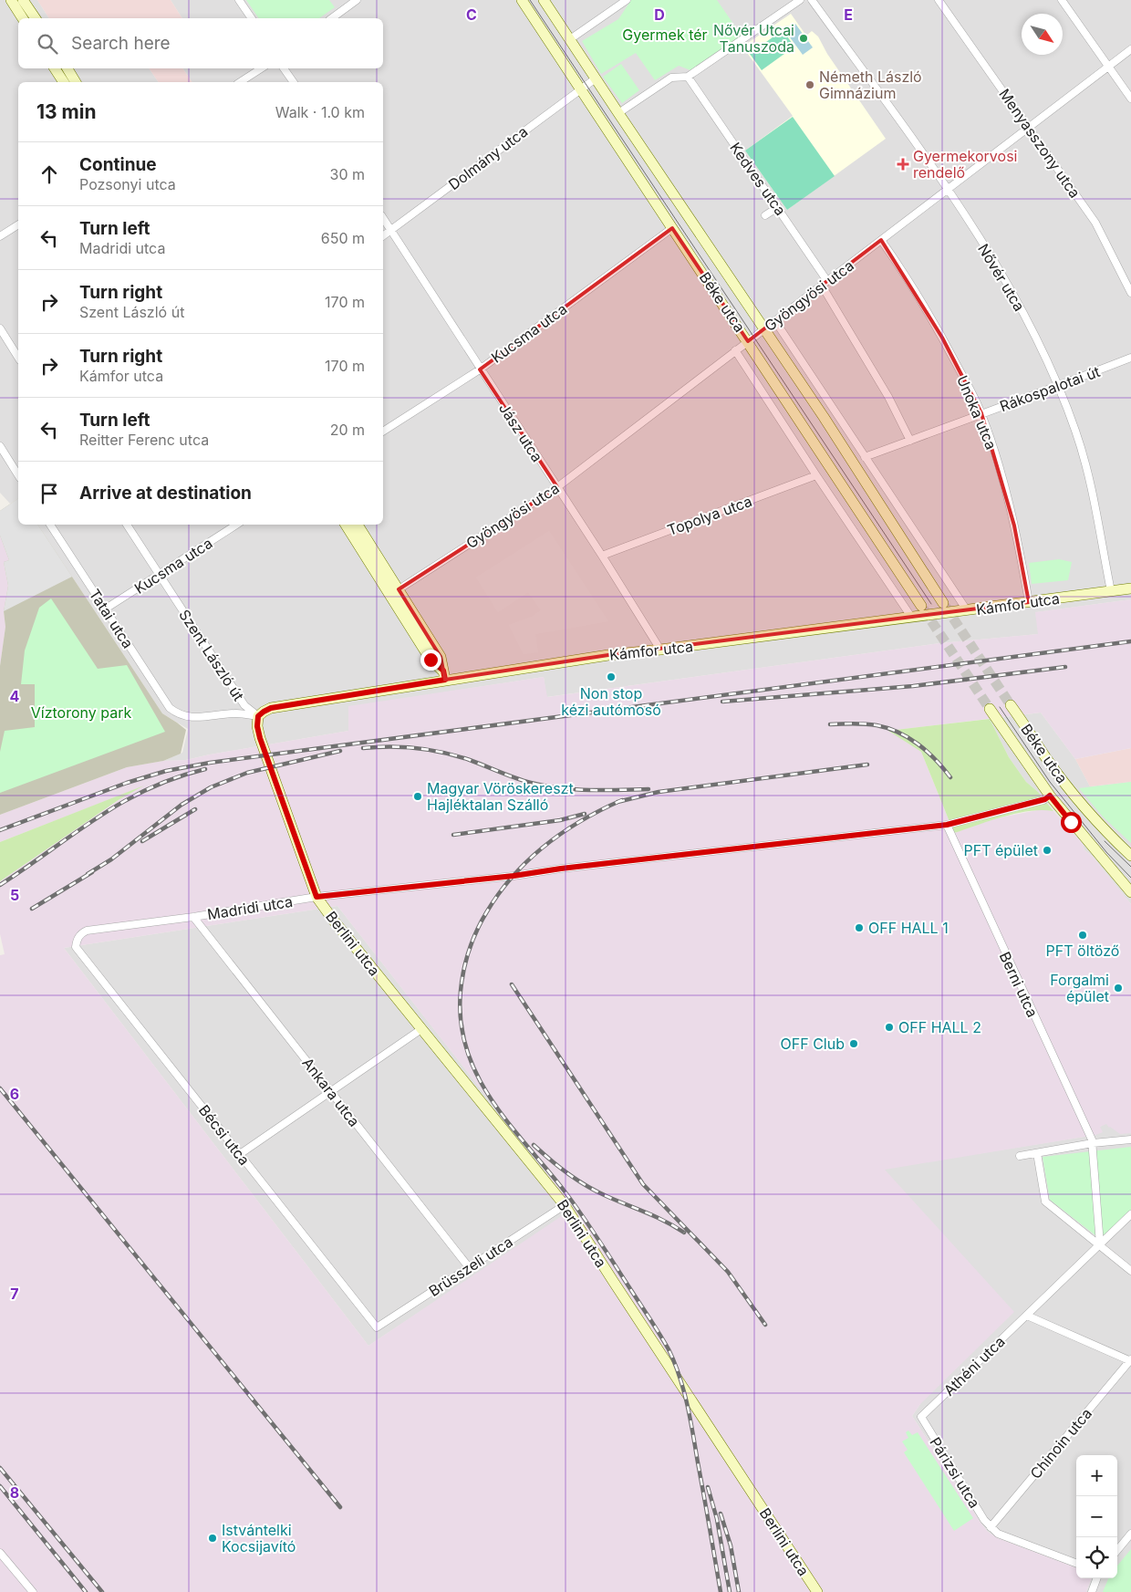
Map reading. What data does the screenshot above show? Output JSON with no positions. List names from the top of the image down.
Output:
{
  "streets": {
    "street": [
      "Menyasszony utca",
      "Dolmány utca",
      "Kedves utca",
      "Nővér utca",
      "Gyöngyösi utca",
      "Béke utca",
      "Kucsma utca",
      "Rákospalotai út",
      "Unoka utca",
      "Jász utca",
      "Topolya utca",
      "Kámfor utca",
      "Tatai utca",
      "Szent László út",
      "Madridi utca",
      "Berlini utca",
      "Berni utca",
      "Ankara utca",
      "Bécsi utca",
      "Brüsszeli utca",
      "Athéni utca",
      "Chinoin utca",
      "Párizsi utca"
    ]
  },
  "crossings": [
    ["Menyasszony utca", "Gyöngyösi utca"],
    ["Dolmány utca", "Béke utca"],
    ["Dolmány utca", "Jász utca"],
    ["Kedves utca", "Gyöngyösi utca"],
    ["Nővér utca", "Gyöngyösi utca"],
    ["Nővér utca", "Rákospalotai út"],
    ["Nővér utca", "Kámfor utca"],
    ["Gyöngyösi utca", "Béke utca"],
    ["Gyöngyösi utca", "Unoka utca"],
    ["Gyöngyösi utca", "Jász utca"],
    ["Béke utca", "Kucsma utca"],
    ["Béke utca", "Topolya utca"],
    ["Béke utca", "Kámfor utca"],
    ["Béke utca", "Madridi utca"],
    ["Kucsma utca", "Jász utca"],
    ["Kucsma utca", "Tatai utca"],
    ["Kucsma utca", "Szent László út"],
    ["Rákospalotai út", "Unoka utca"],
    ["Unoka utca", "Kámfor utca"],
    ["Jász utca", "Topolya utca"],
    ["Jász utca", "Kámfor utca"],
    ["Kámfor utca", "Tatai utca"],
    ["Kámfor utca", "Szent László út"],
    ["Tatai utca", "Szent László út"],
    ["Madridi utca", "Berlini utca"],
    ["Madridi utca", "Berni utca"],
    ["Madridi utca", "Ankara utca"],
    ["Madridi utca", "Bécsi utca"],
    ["Berlini utca", "Brüsszeli utca"],
    ["Ankara utca", "Brüsszeli utca"],
    ["Bécsi utca", "Brüsszeli utca"],
    ["Athéni utca", "Párizsi utca"],
    ["Chinoin utca", "Párizsi utca"]
  ],
  "parks": ["Gyermek tér", "Víztorony park"],
  "places": {
    "other": [
      "Nővér Utcai Tanuszoda",
      "Németh László Gimnázium",
      "Non stop kézi autómosó",
      "Magyar Vöröskereszt Hajléktalan Szálló",
      "PFT épület",
      "OFF HALL 1",
      "PFT öltöző",
      "Forgalmi épület",
      "OFF HALL 2",
      "OFF Club",
      "Istvántelki Kocsijavító"
    ],
    "health": ["Gyermekorvosi rendelő"]
  },
  "north": "bottom right",
  "page": {
    "search": "Search here",
    "heading": ["13 min", "Walk · 1.0 km"],
    "list": [
      ["Continue", "Pozsonyi utca", "30 m"],
      ["Turn left", "Madridi utca", "650 m"],
      ["Turn right", "Szent László út", "170 m"],
      ["Turn right", "Kámfor utca", "170 m"],
      ["Turn left", "Reitter Ferenc utca", "20 m"],
      "Arrive at destination"
    ],
    "map_buttons": ["+", "−"]
  },
  "grid": {
    "columns": ["C", "D", "E"],
    "rows": [
      "4",
      "5",
      "6",
      "7",
      "8"
    ]
  }
}
